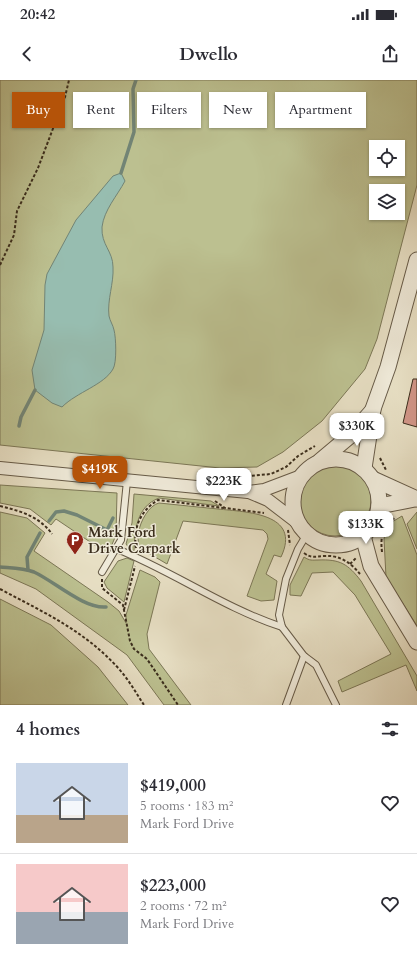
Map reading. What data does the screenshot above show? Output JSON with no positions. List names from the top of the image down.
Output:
{
  "places": {
    "parking": ["Mark Ford Drive Carpark"]
  },
  "page": {
    "status": "20:42",
    "header": "Dwello",
    "chip": [
      "Buy",
      "Rent",
      "Filters",
      "New",
      "Apartment"
    ],
    "price": [
      "$330K",
      "$419K",
      "$223K",
      "$133K"
    ],
    "heading": "4 homes",
    "list": [
      {
        "name": "$419,000",
        "note": "5 rooms · 183 m² · Mark Ford Drive"
      },
      {
        "name": "$223,000",
        "note": "2 rooms · 72 m² · Mark Ford Drive"
      }
    ]
  }
}
